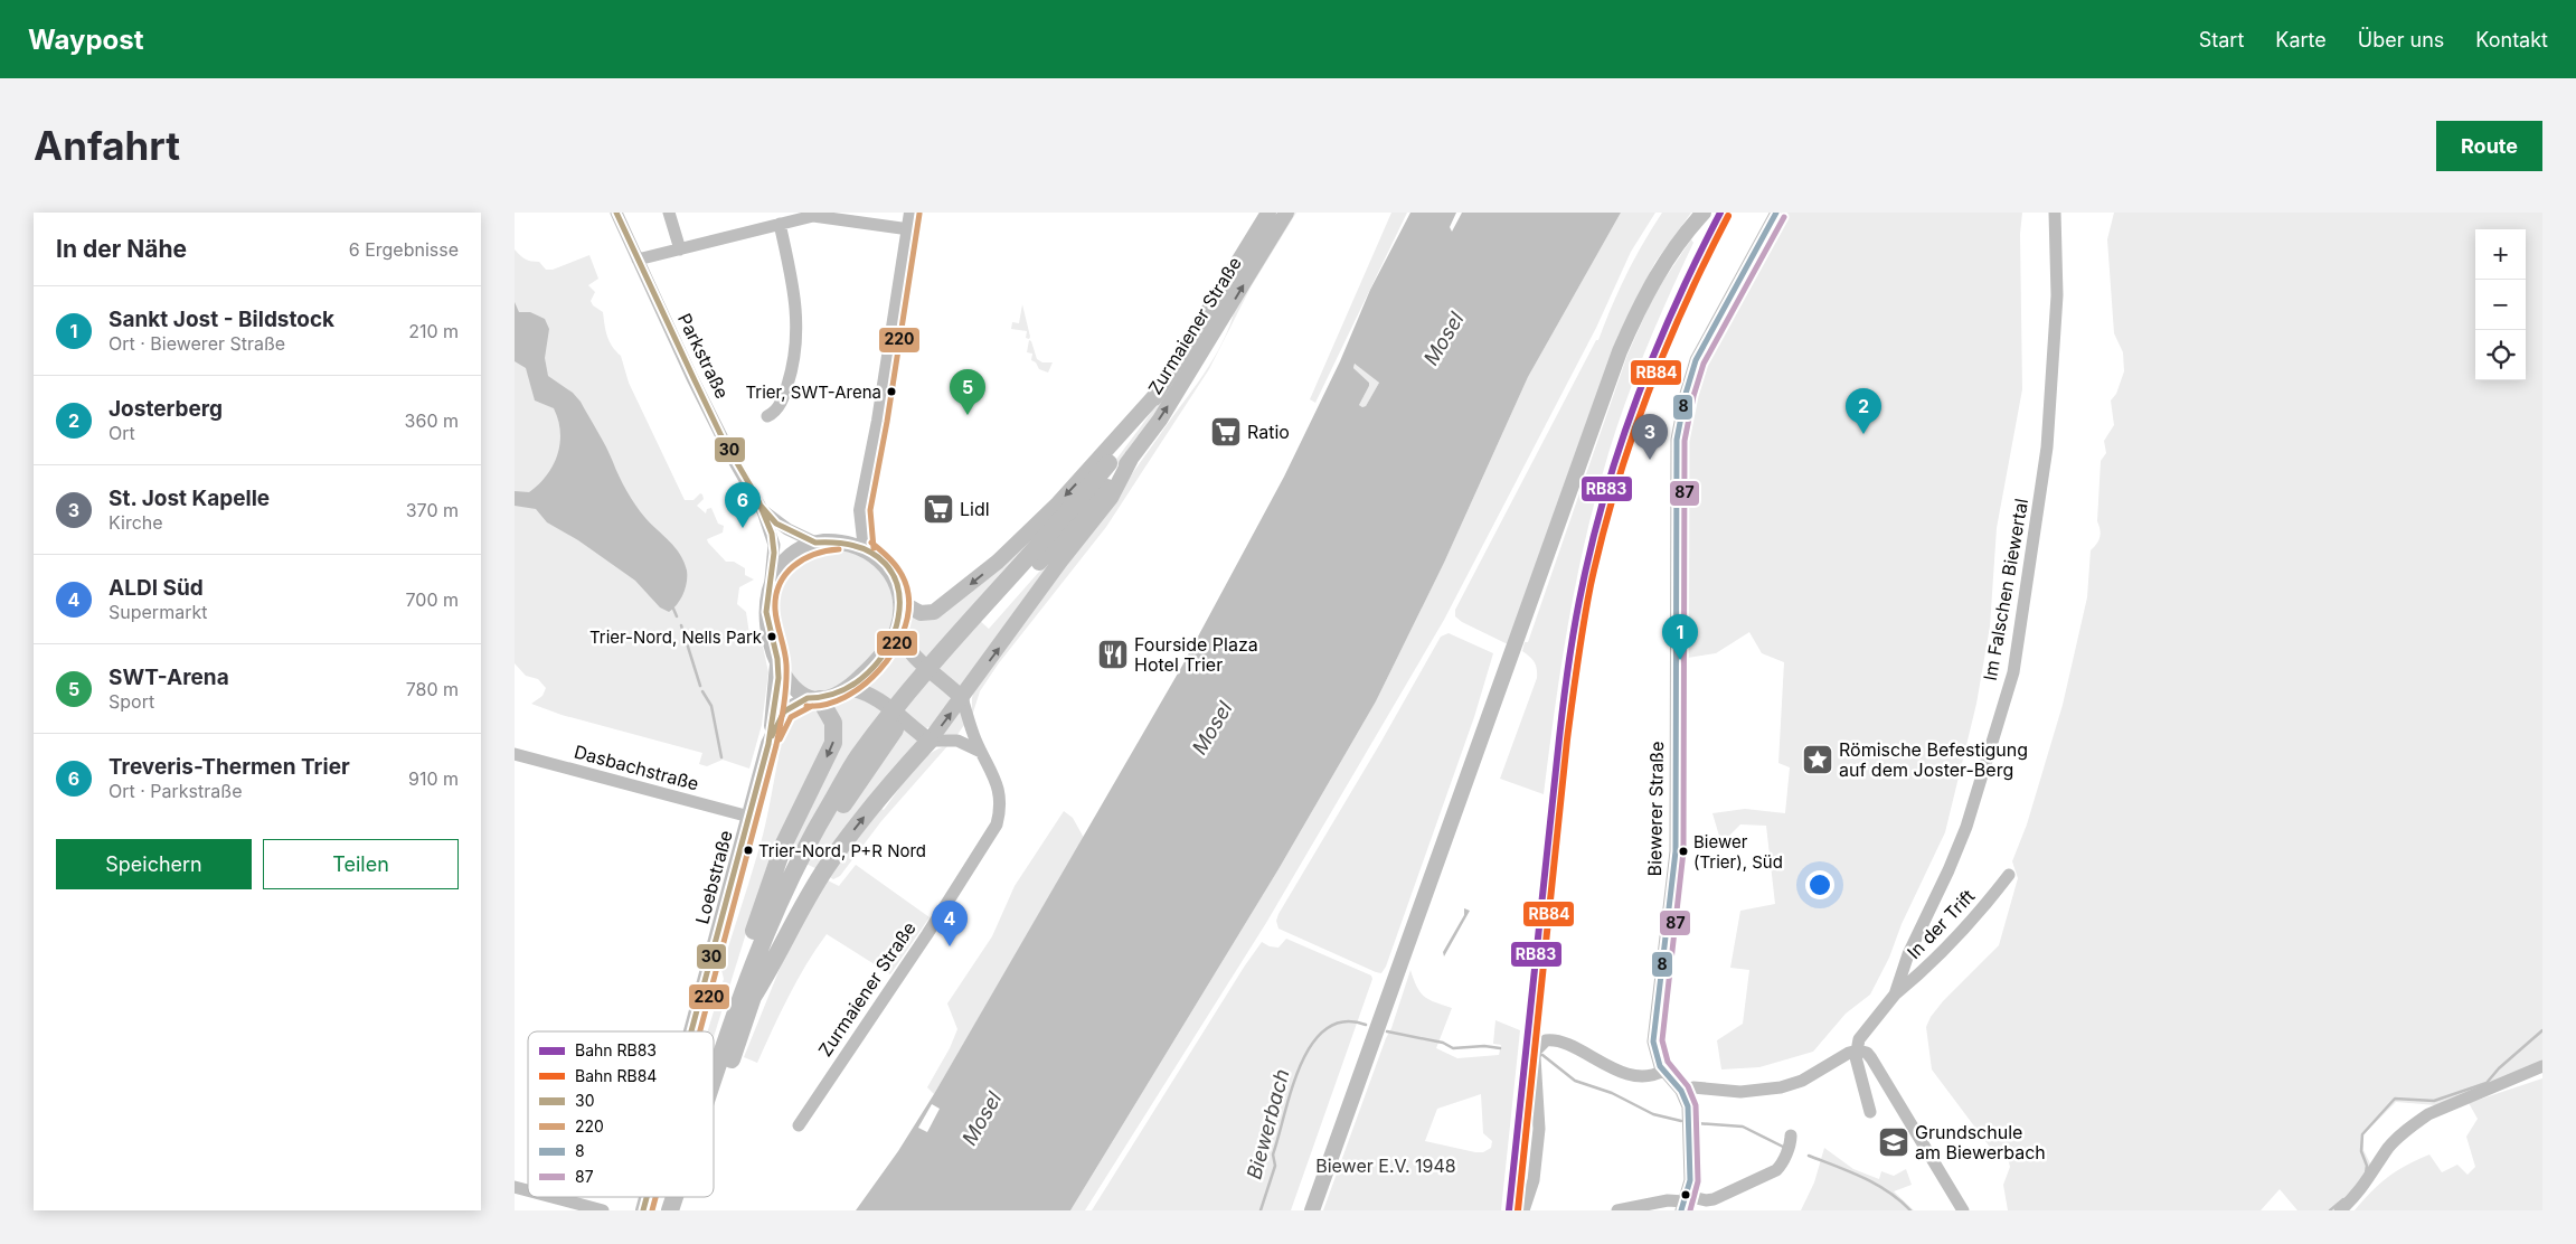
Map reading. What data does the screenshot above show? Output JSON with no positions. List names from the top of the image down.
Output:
{
  "streets": {
    "main road": ["Zurmaiener Straße", "Loebstraße"],
    "street": [
      "Parkstraße",
      "Im Falschen Biewertal",
      "Dasbachstraße",
      "Biewerer Straße",
      "In der Trift"
    ]
  },
  "crossings": [
    ["Zurmaiener Straße", "Parkstraße"],
    ["Zurmaiener Straße", "Loebstraße"],
    ["Parkstraße", "Loebstraße"],
    ["Im Falschen Biewertal", "In der Trift"],
    ["Dasbachstraße", "Loebstraße"]
  ],
  "water": ["Mosel", "Biewerbach"],
  "parks": ["Biewer E.V. 1948"],
  "places": {
    "other": [
      "Trier, SWT-Arena",
      "Trier-Nord, Nells Park",
      "Trier-Nord, P+R Nord",
      "Biewer (Trier), Süd"
    ],
    "supermarket": ["Ratio", "Lidl"],
    "restaurant": ["Fourside Plaza Hotel Trier"],
    "place": ["Römische Befestigung auf dem Joster-Berg"],
    "school or university": ["Grundschule am Biewerbach"]
  },
  "lines": [
    "rail line RB83",
    "transit line 30",
    "transit line 8",
    "transit line 220",
    "rail line RB84",
    "transit line 87"
  ],
  "legend": [
    "Bahn RB83",
    "Bahn RB84",
    "30",
    "220",
    "8",
    "87"
  ],
  "page": {
    "header": "Waypost",
    "nav": [
      "Start",
      "Karte",
      "Über uns",
      "Kontakt"
    ],
    "buttons": [
      "Route",
      ["Speichern", "Teilen"]
    ],
    "title": "Anfahrt",
    "heading": ["In der Nähe", "6 Ergebnisse"],
    "map_buttons": ["+", "−"],
    "list": [
      {
        "mark": "1",
        "name": "Sankt Jost - Bildstock",
        "note": "Ort · Biewerer Straße",
        "value": "210 m"
      },
      {
        "mark": "2",
        "name": "Josterberg",
        "note": "Ort",
        "value": "360 m"
      },
      {
        "mark": "3",
        "name": "St. Jost Kapelle",
        "note": "Kirche",
        "value": "370 m"
      },
      {
        "mark": "4",
        "name": "ALDI Süd",
        "note": "Supermarkt",
        "value": "700 m"
      },
      {
        "mark": "5",
        "name": "SWT-Arena",
        "note": "Sport",
        "value": "780 m"
      },
      {
        "mark": "6",
        "name": "Treveris-Thermen Trier",
        "note": "Ort · Parkstraße",
        "value": "910 m"
      }
    ],
    "pins": [
      "5",
      "2",
      "3",
      "6",
      "1",
      "4"
    ]
  }
}
